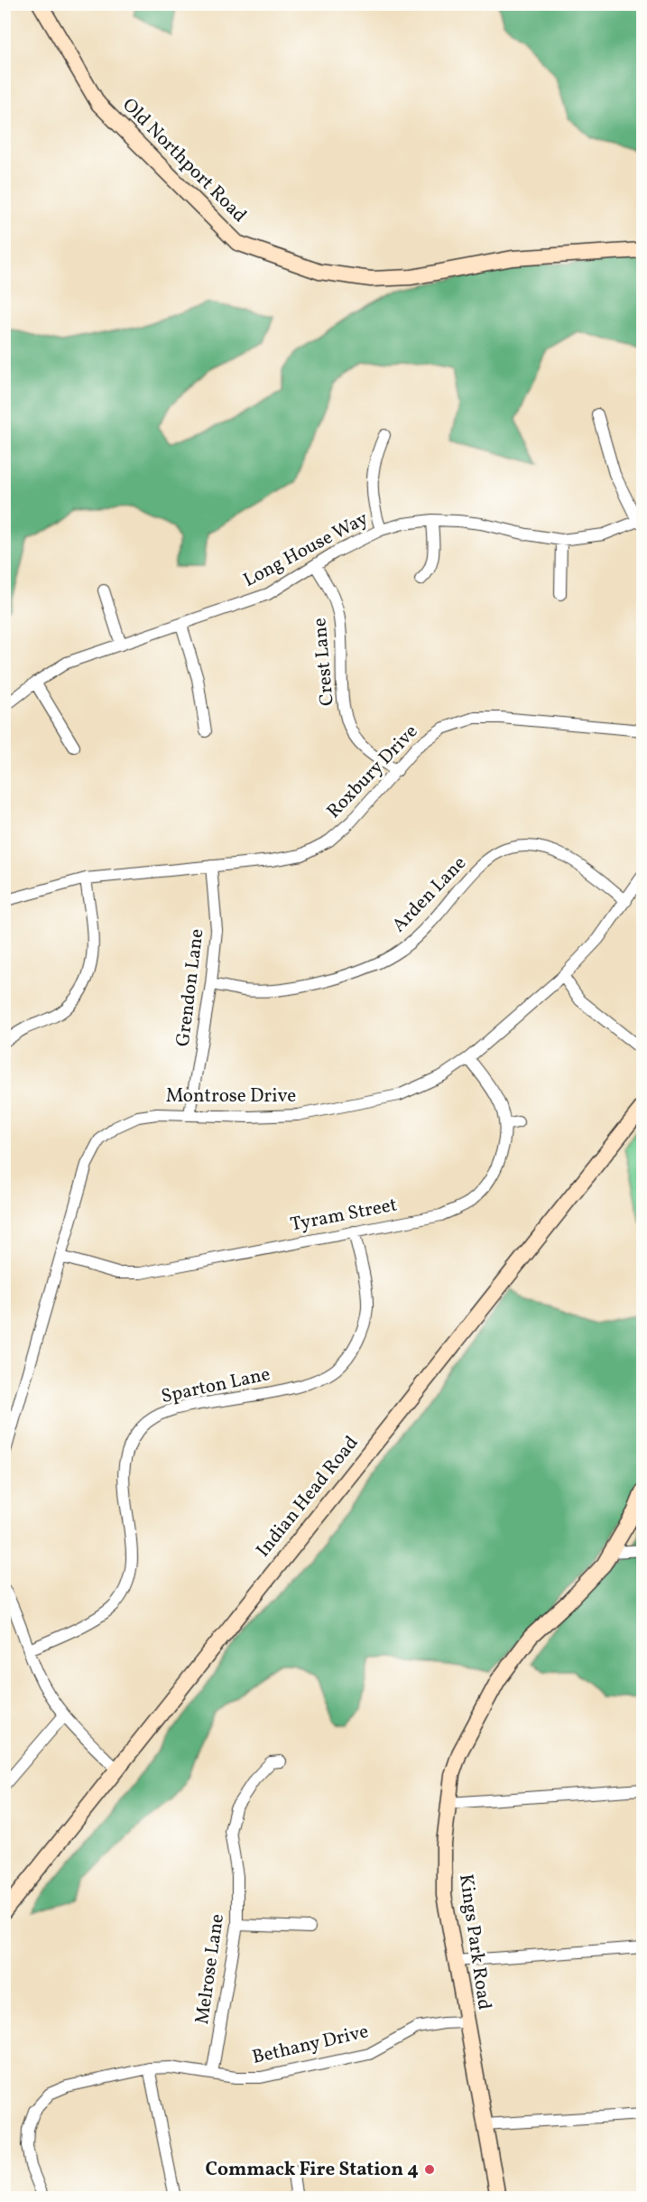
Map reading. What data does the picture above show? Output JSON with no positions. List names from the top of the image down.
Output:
{
  "streets": {
    "main road": ["Old Northport Road", "Indian Head Road", "Kings Park Road"],
    "street": [
      "Long House Way",
      "Crest Lane",
      "Roxbury Drive",
      "Arden Lane",
      "Grendon Lane",
      "Montrose Drive",
      "Tyram Street",
      "Sparton Lane",
      "Melrose Lane",
      "Bethany Drive"
    ]
  },
  "crossings": [
    ["Long House Way", "Crest Lane"],
    ["Crest Lane", "Roxbury Drive"],
    ["Roxbury Drive", "Grendon Lane"],
    ["Arden Lane", "Grendon Lane"],
    ["Arden Lane", "Montrose Drive"],
    ["Grendon Lane", "Montrose Drive"],
    ["Montrose Drive", "Tyram Street"],
    ["Tyram Street", "Sparton Lane"],
    ["Kings Park Road", "Bethany Drive"],
    ["Melrose Lane", "Bethany Drive"]
  ],
  "places": ["Commack Fire Station 4"]
}
